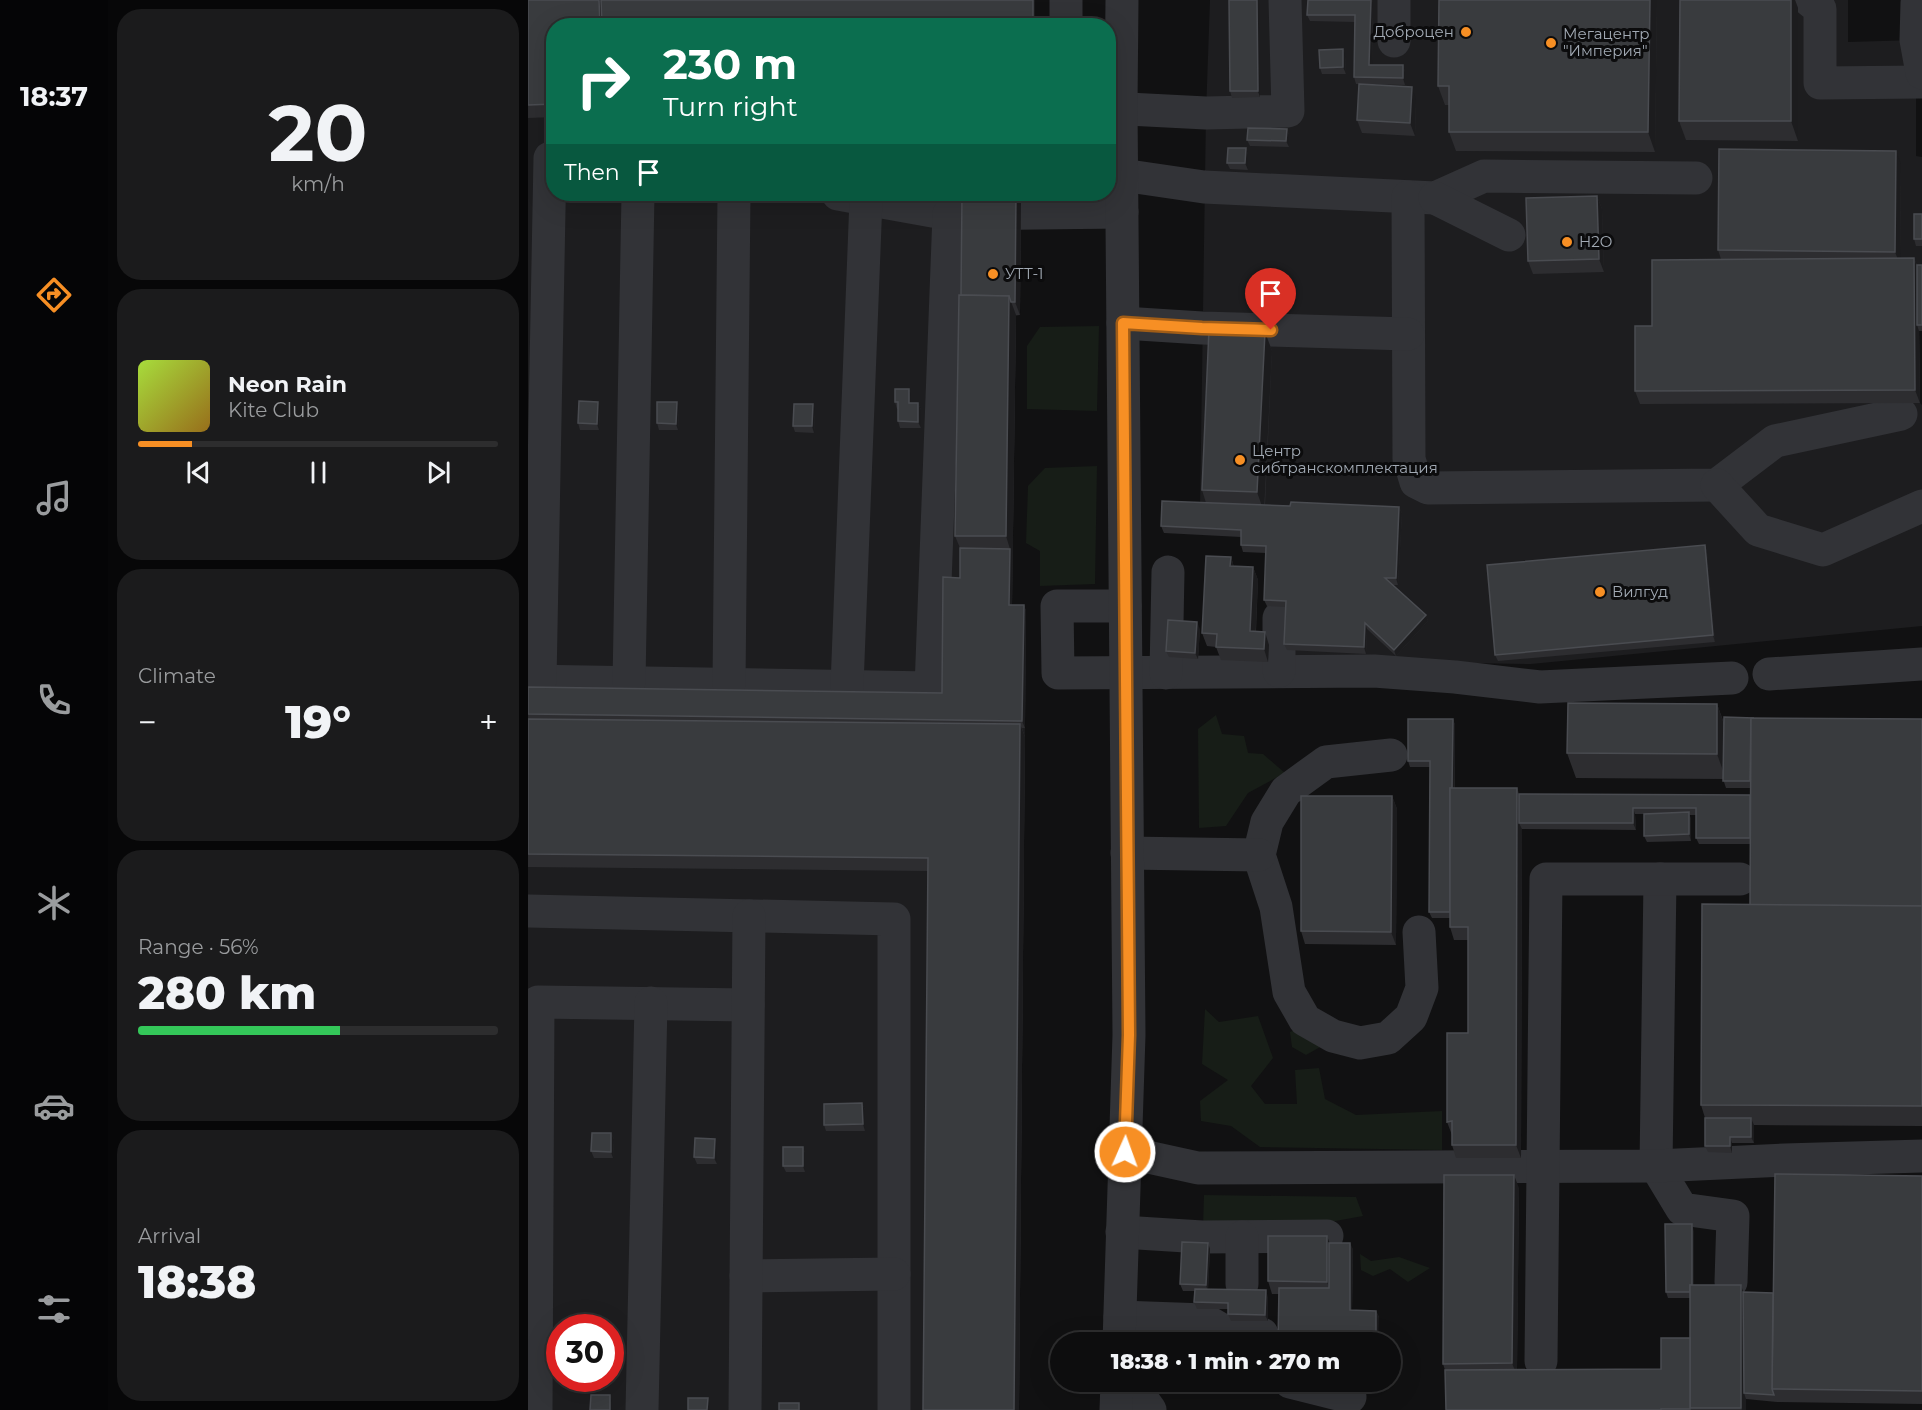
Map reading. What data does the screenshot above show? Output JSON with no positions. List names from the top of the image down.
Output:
{
  "places": [
    "Доброцен",
    "Мегацентр \"Империя\"",
    "H2O",
    "УТТ-1",
    "Центр сибтранскомплектация",
    "Вилгуд"
  ],
  "page": {
    "tabs": "18:37",
    "tile": [
      ["20", "km/h"],
      "Climate",
      ["Range · 56%", "280 km"],
      ["Arrival", "18:38"]
    ],
    "turn": ["230 m", "Turn right"],
    "then": "Then",
    "song": ["Neon Rain", "Kite Club"],
    "heat": ["−", "19°", "+"],
    "limit": "30",
    "trip": "18:38 · 1 min · 270 m"
  }
}
